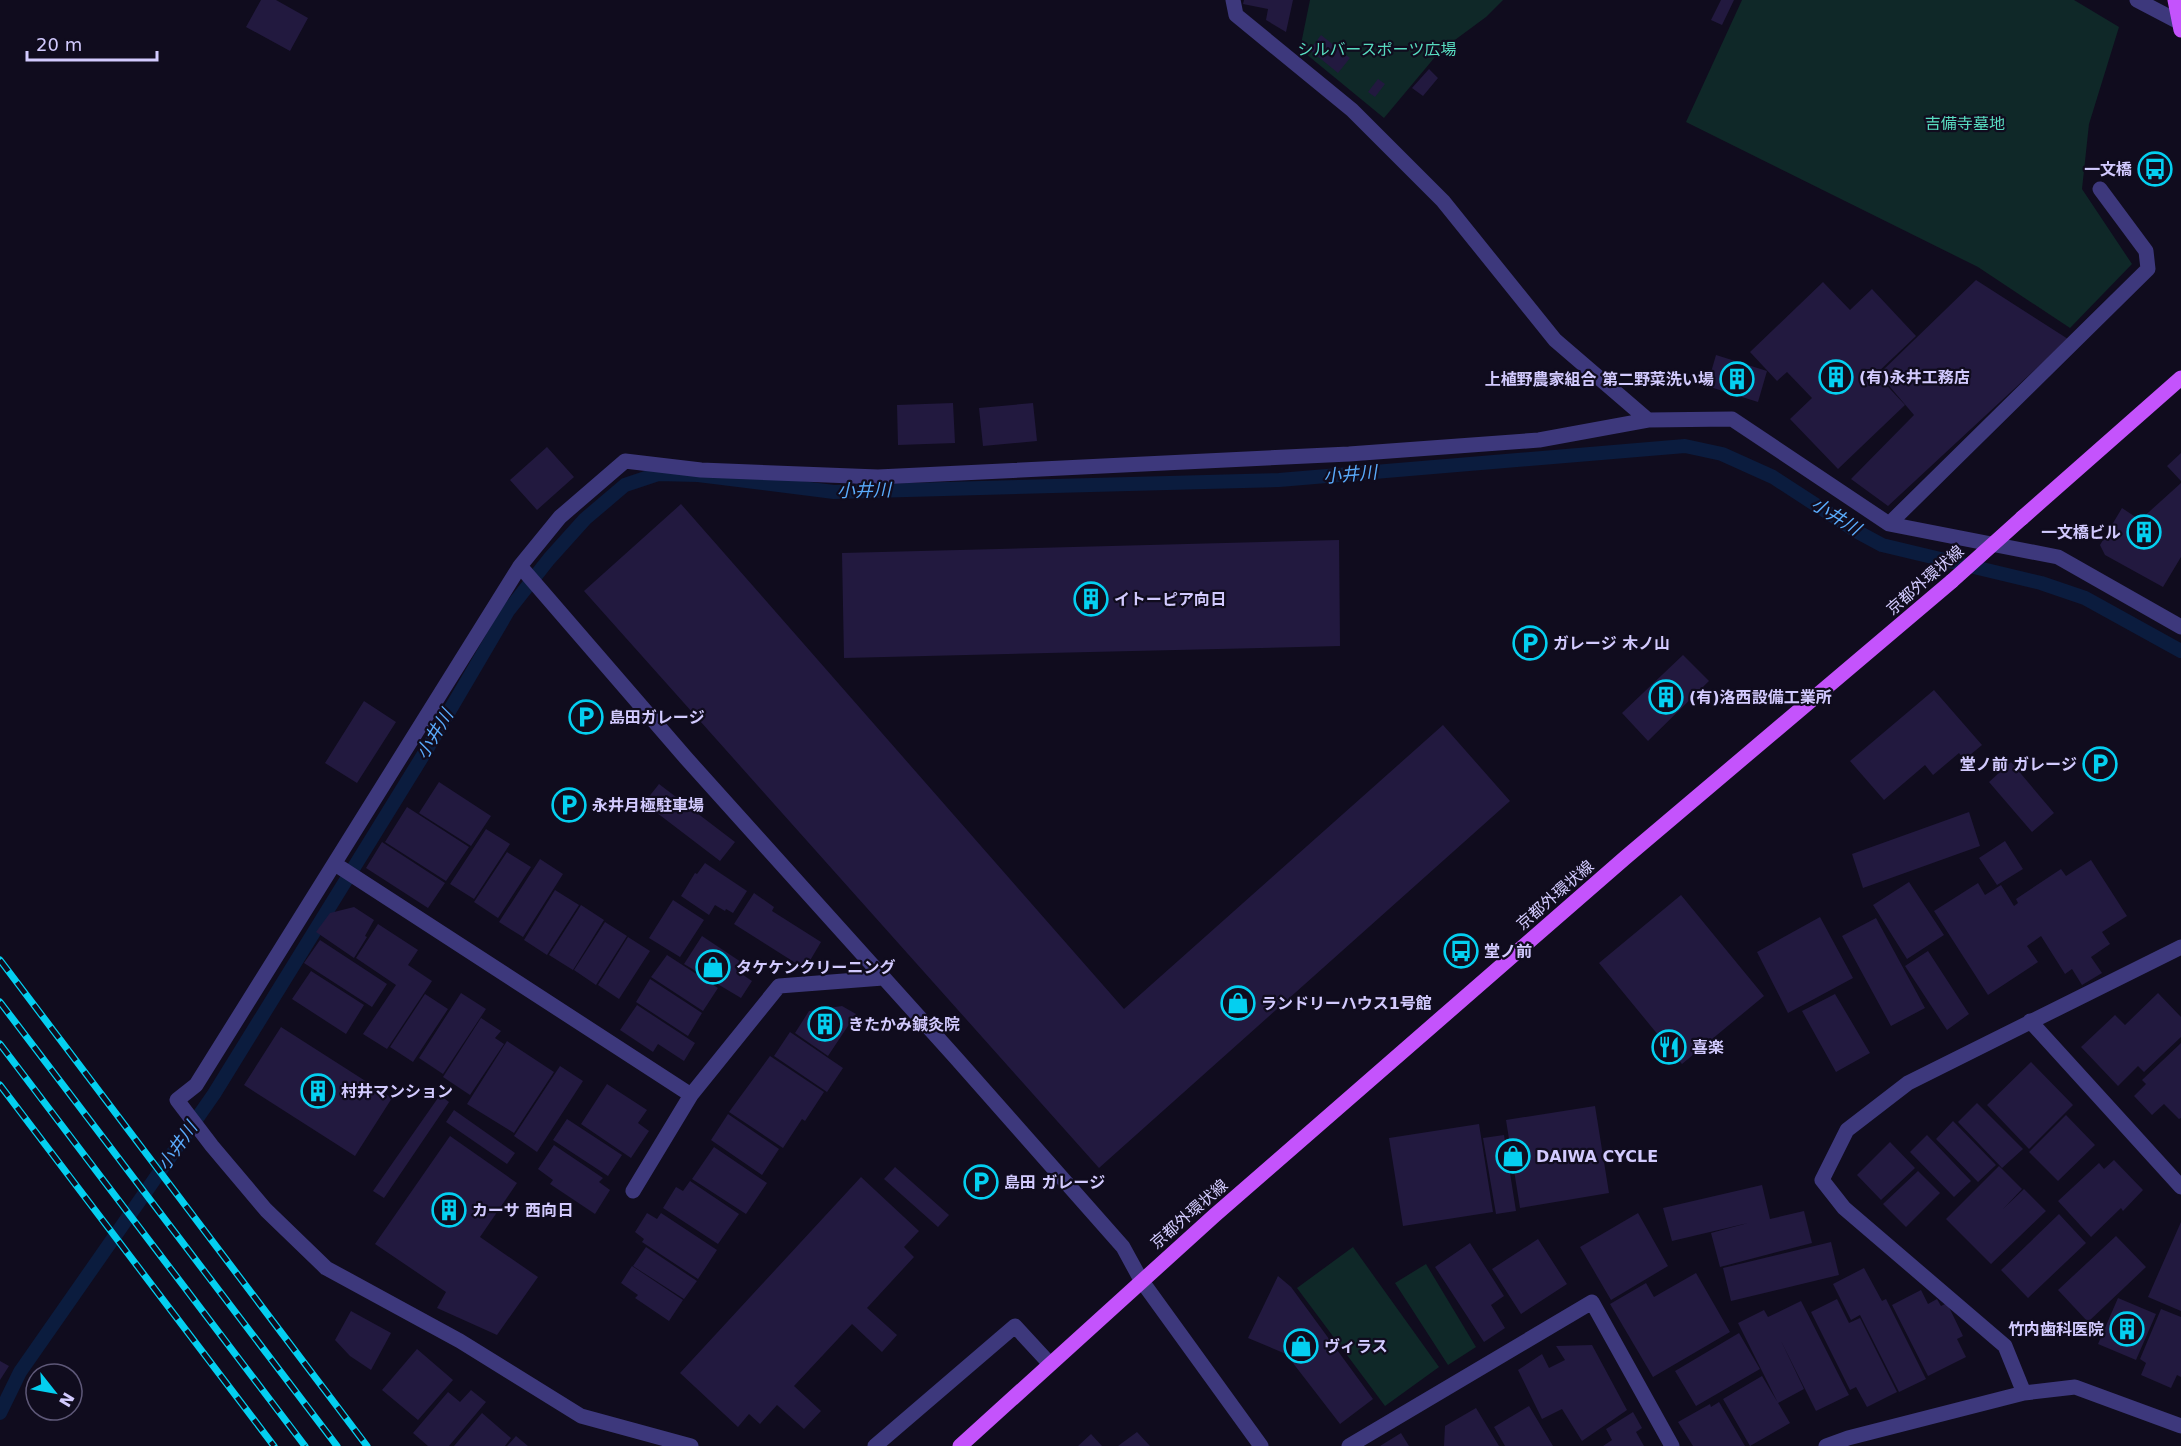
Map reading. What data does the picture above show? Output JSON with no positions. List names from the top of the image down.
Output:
{
  "streets": {
    "main road": ["京都外環状線"]
  },
  "water": ["小井川"],
  "parks": ["シルバースポーツ広場", "吉備寺墓地"],
  "places": {
    "bus stop": ["一文橋", "堂ノ前"],
    "building": [
      "(有)永井工務店",
      "上植野農家組合 第二野菜洗い場",
      "一文橋ビル",
      "イトーピア向日",
      "(有)洛西設備工業所",
      "きたかみ鍼灸院",
      "村井マンション",
      "カーサ 西向日",
      "竹内歯科医院"
    ],
    "parking": [
      "ガレージ 木ノ山",
      "島田ガレージ",
      "堂ノ前 ガレージ",
      "永井月極駐車場",
      "島田 ガレージ"
    ],
    "shop": [
      "タケケンクリーニング",
      "ランドリーハウス1号館",
      "DAIWA CYCLE",
      "ヴィラス"
    ],
    "restaurant": ["喜楽"]
  },
  "scale_bar": "20 m",
  "north": "bottom right"
}
